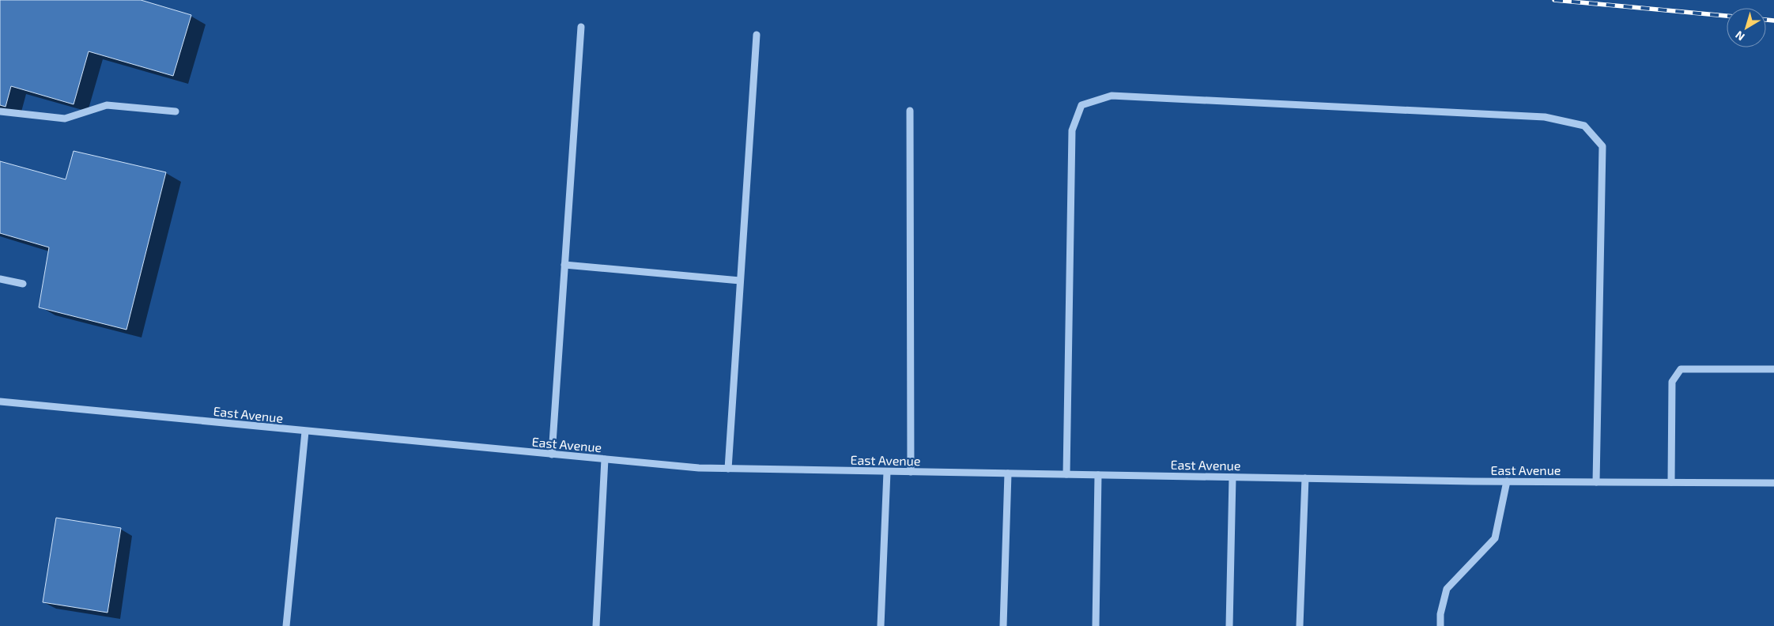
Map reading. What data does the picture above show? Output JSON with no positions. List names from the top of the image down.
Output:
{
  "streets": {
    "street": ["East Avenue"]
  },
  "north": "bottom left"
}
